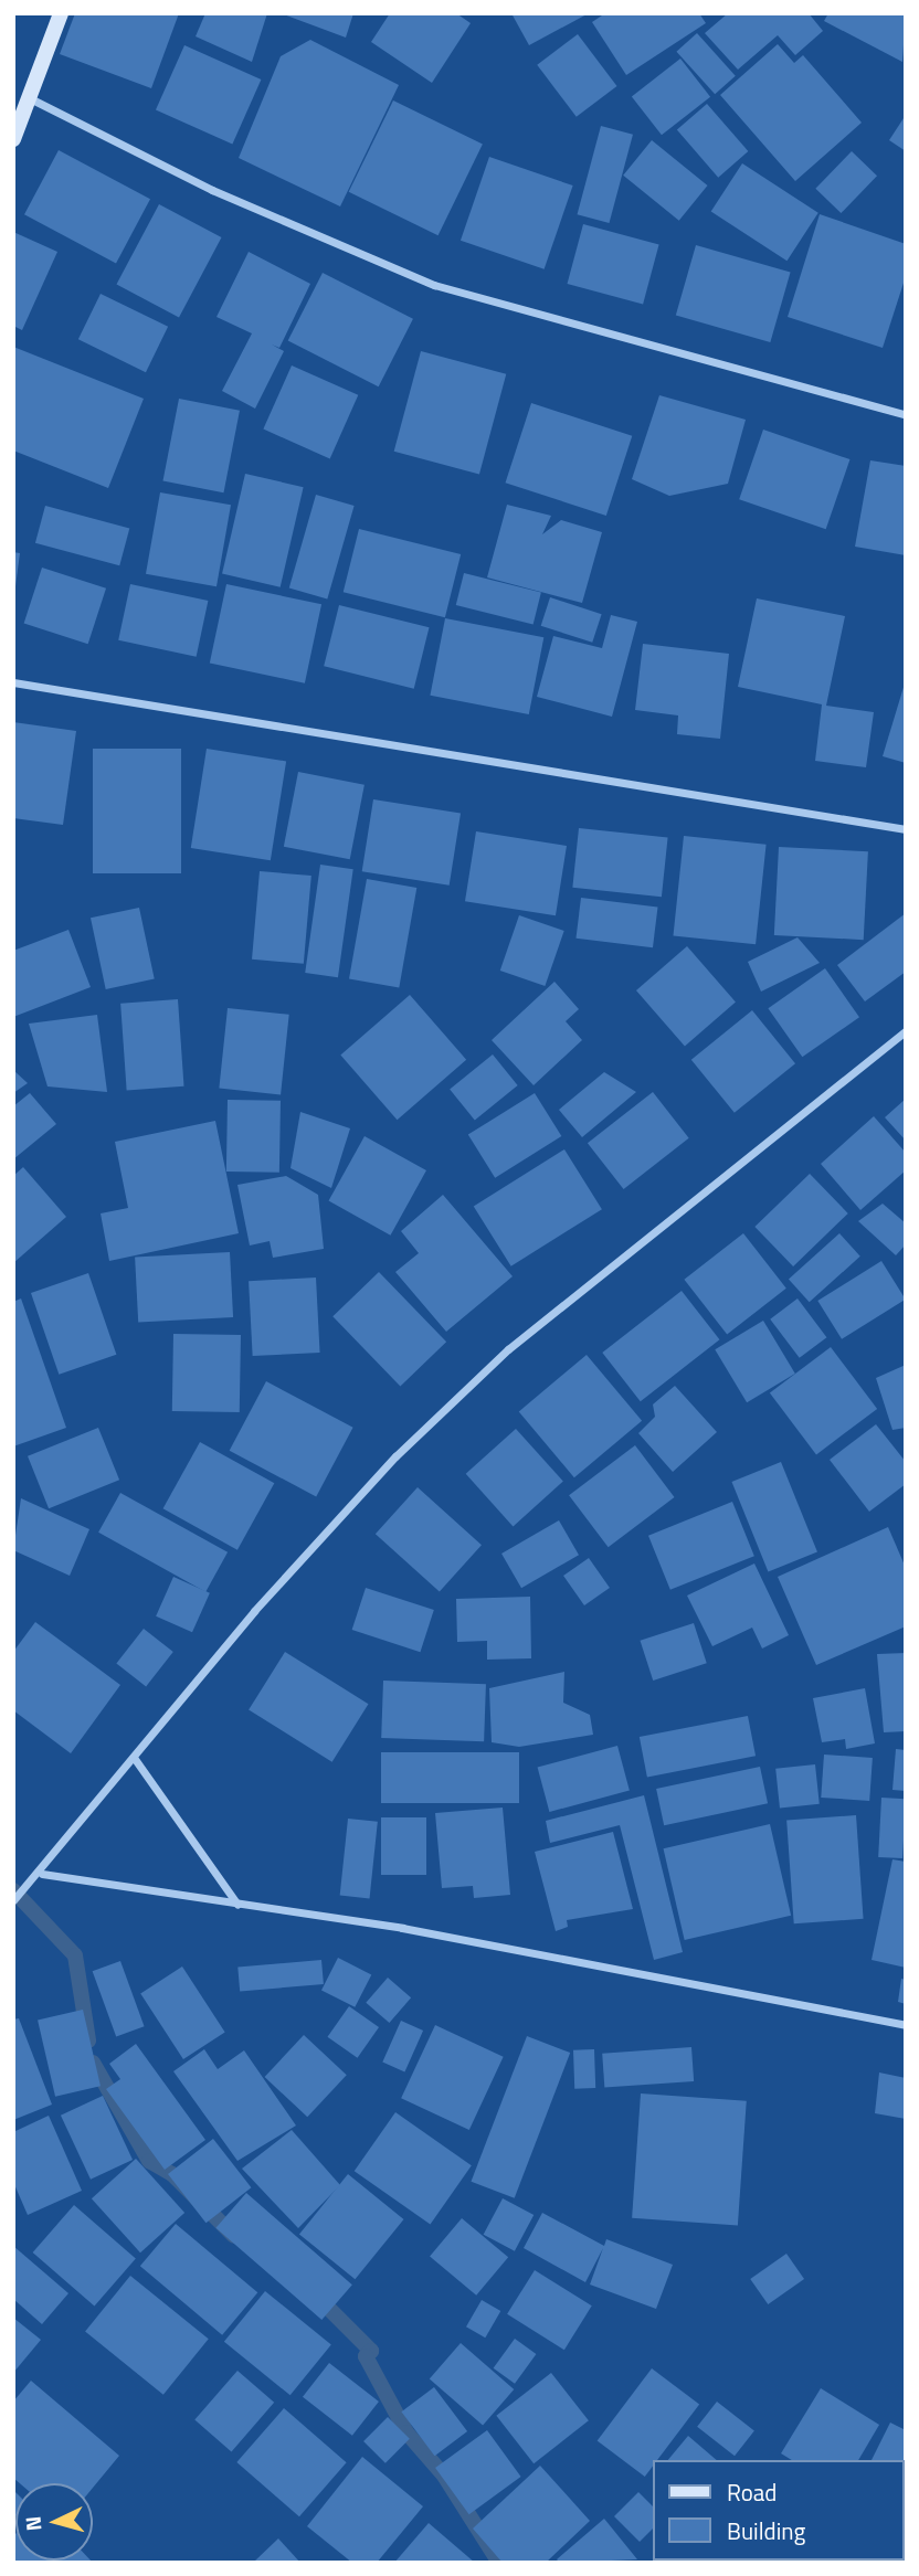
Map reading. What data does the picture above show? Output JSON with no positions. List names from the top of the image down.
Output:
{
  "legend": ["Road", "Building"],
  "north": "left"
}
